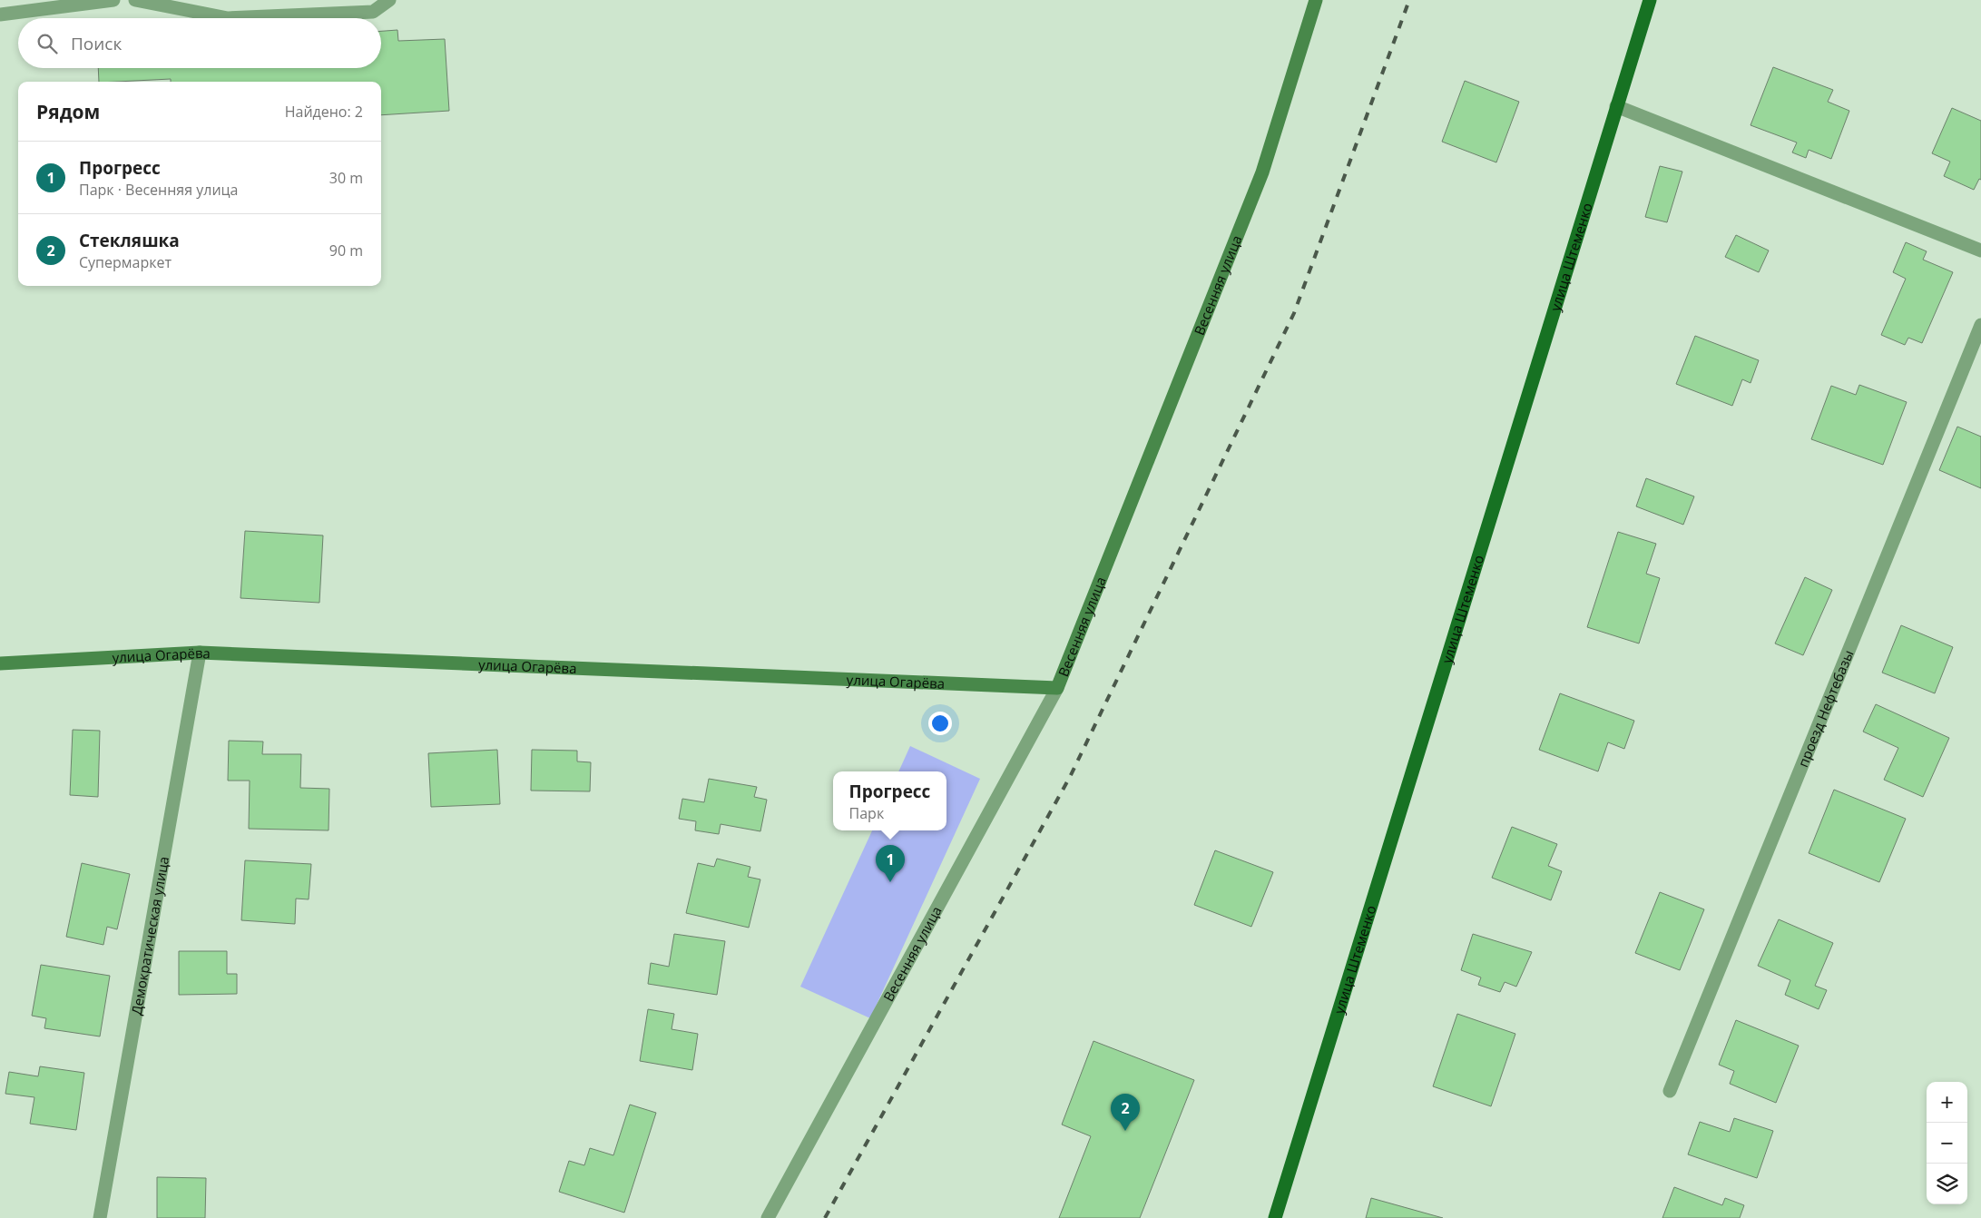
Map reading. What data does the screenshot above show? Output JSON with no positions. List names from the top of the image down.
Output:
{
  "streets": {
    "main road": ["улица Штеменко", "Весенняя улица", "улица Огарёва"],
    "street": ["проезд Нефтебазы", "Демократическая улица"]
  },
  "crossings": [
    ["Весенняя улица", "улица Огарёва"],
    ["улица Огарёва", "Демократическая улица"]
  ],
  "page": {
    "search": "Поиск",
    "heading": ["Рядом", "Найдено: 2"],
    "list": [
      {
        "mark": "1",
        "name": "Прогресс",
        "note": "Парк · Весенняя улица",
        "value": "30 m"
      },
      {
        "mark": "2",
        "name": "Стекляшка",
        "note": "Супермаркет",
        "value": "90 m"
      }
    ],
    "popup": ["Прогресс", "Парк"],
    "pins": ["1", "2"],
    "map_buttons": ["+", "−"]
  }
}
